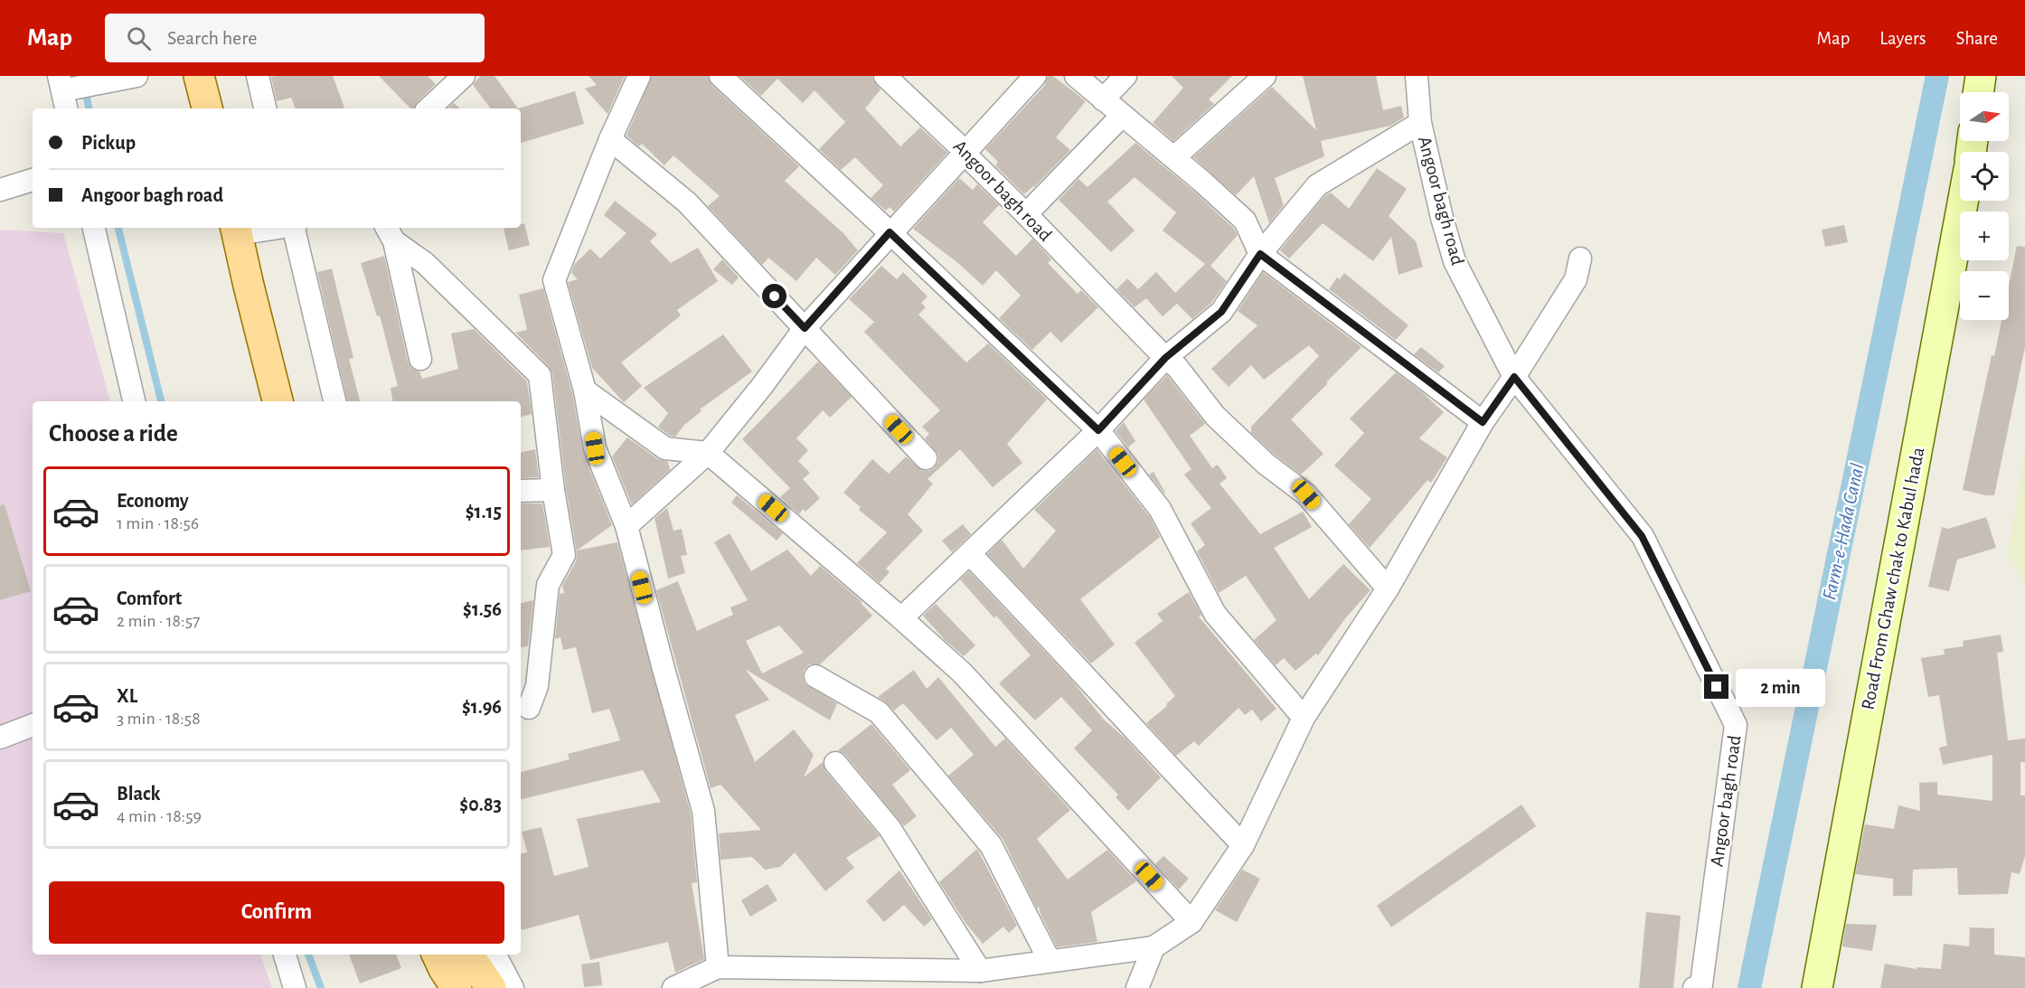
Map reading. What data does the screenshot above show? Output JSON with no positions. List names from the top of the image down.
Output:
{
  "streets": {
    "street": ["Angoor bagh road", "Road From Ghaw chak to Kabul hada"]
  },
  "water": ["Farm-e-Hada Canal"],
  "north": "right",
  "page": {
    "header": "Map",
    "search": "Search here",
    "nav": ["Map", "Layers", "Share"],
    "map_buttons": ["+", "−"],
    "banner": ["Pickup", "Angoor bagh road"],
    "heading": "Choose a ride",
    "list": [
      {
        "name": "Economy",
        "note": "1 min · 18:56",
        "value": "$1.15"
      },
      {
        "name": "Comfort",
        "note": "2 min · 18:57",
        "value": "$1.56"
      },
      {
        "name": "XL",
        "note": "3 min · 18:58",
        "value": "$1.96"
      },
      {
        "name": "Black",
        "note": "4 min · 18:59",
        "value": "$0.83"
      }
    ],
    "bubble": "2 min",
    "buttons": "Confirm"
  }
}
